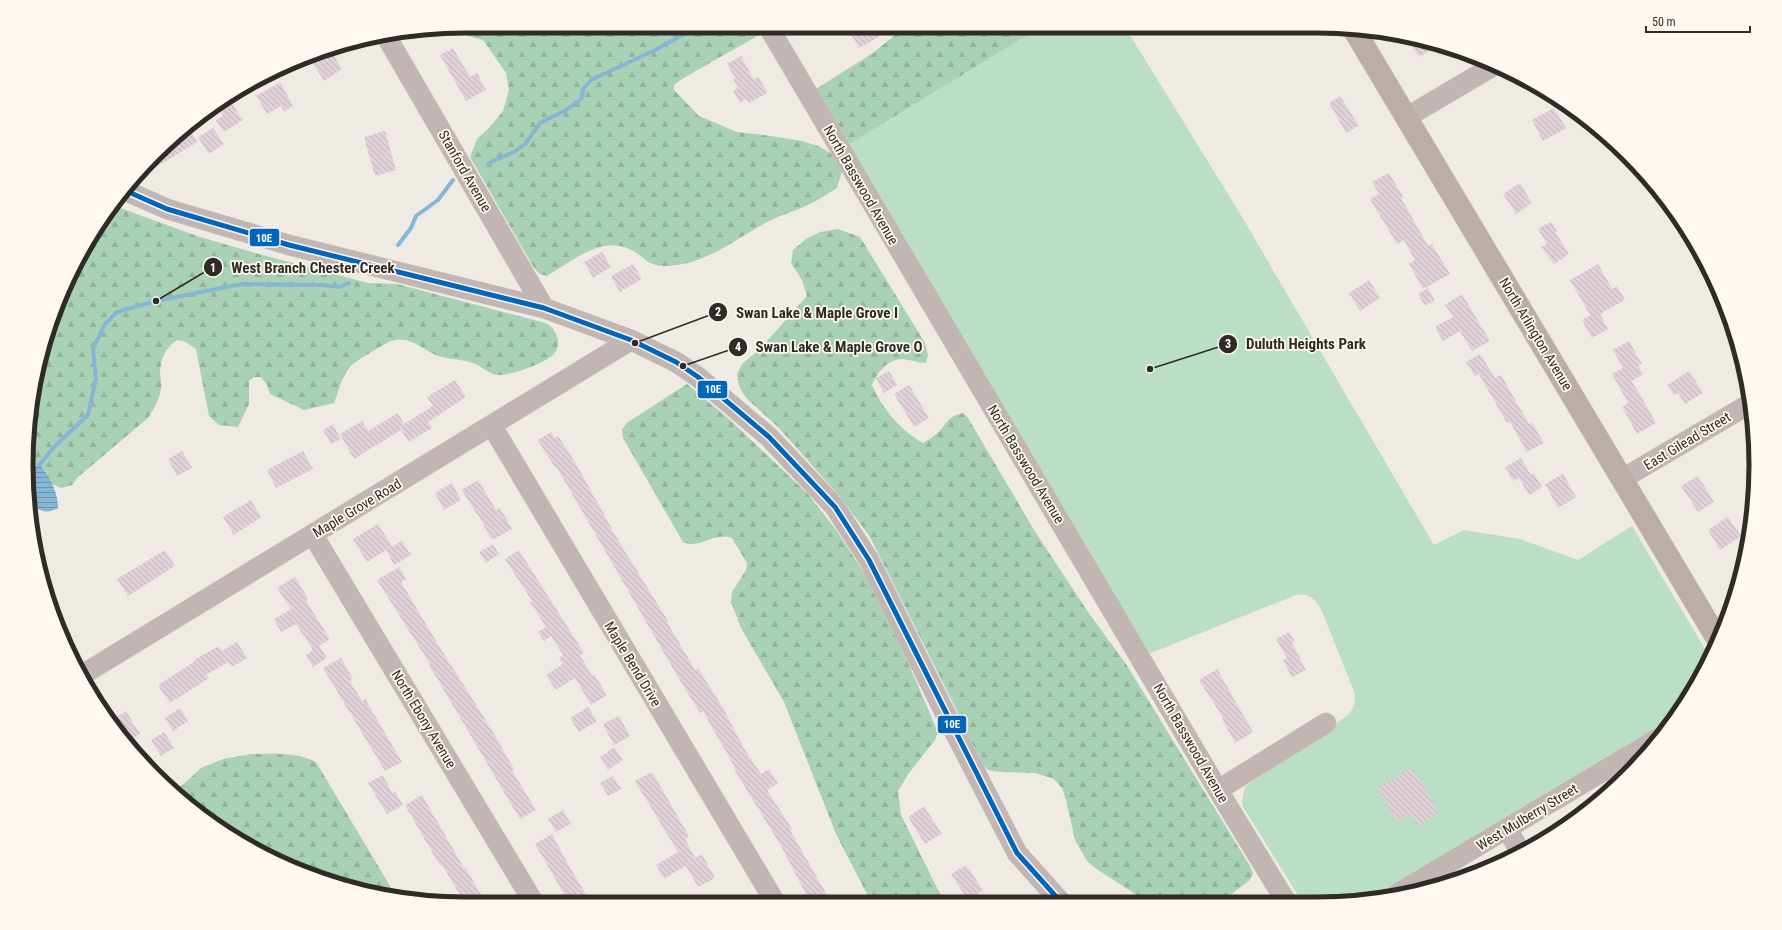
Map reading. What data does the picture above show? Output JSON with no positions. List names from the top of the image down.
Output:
{
  "streets": {
    "main road": ["North Arlington Avenue"],
    "street": [
      "Stanford Avenue",
      "North Basswood Avenue",
      "East Gilead Street",
      "Maple Grove Road",
      "Maple Bend Drive",
      "North Ebony Avenue",
      "West Mulberry Street"
    ]
  },
  "crossings": [
    ["North Arlington Avenue", "East Gilead Street"],
    ["Maple Grove Road", "Maple Bend Drive"],
    ["Maple Grove Road", "North Ebony Avenue"]
  ],
  "places": [
    "West Branch Chester Creek",
    "Swan Lake & Maple Grove I",
    "Swan Lake & Maple Grove O",
    "Duluth Heights Park"
  ],
  "lines": ["transit line 10E"],
  "scale_bar": "50 m"
}
